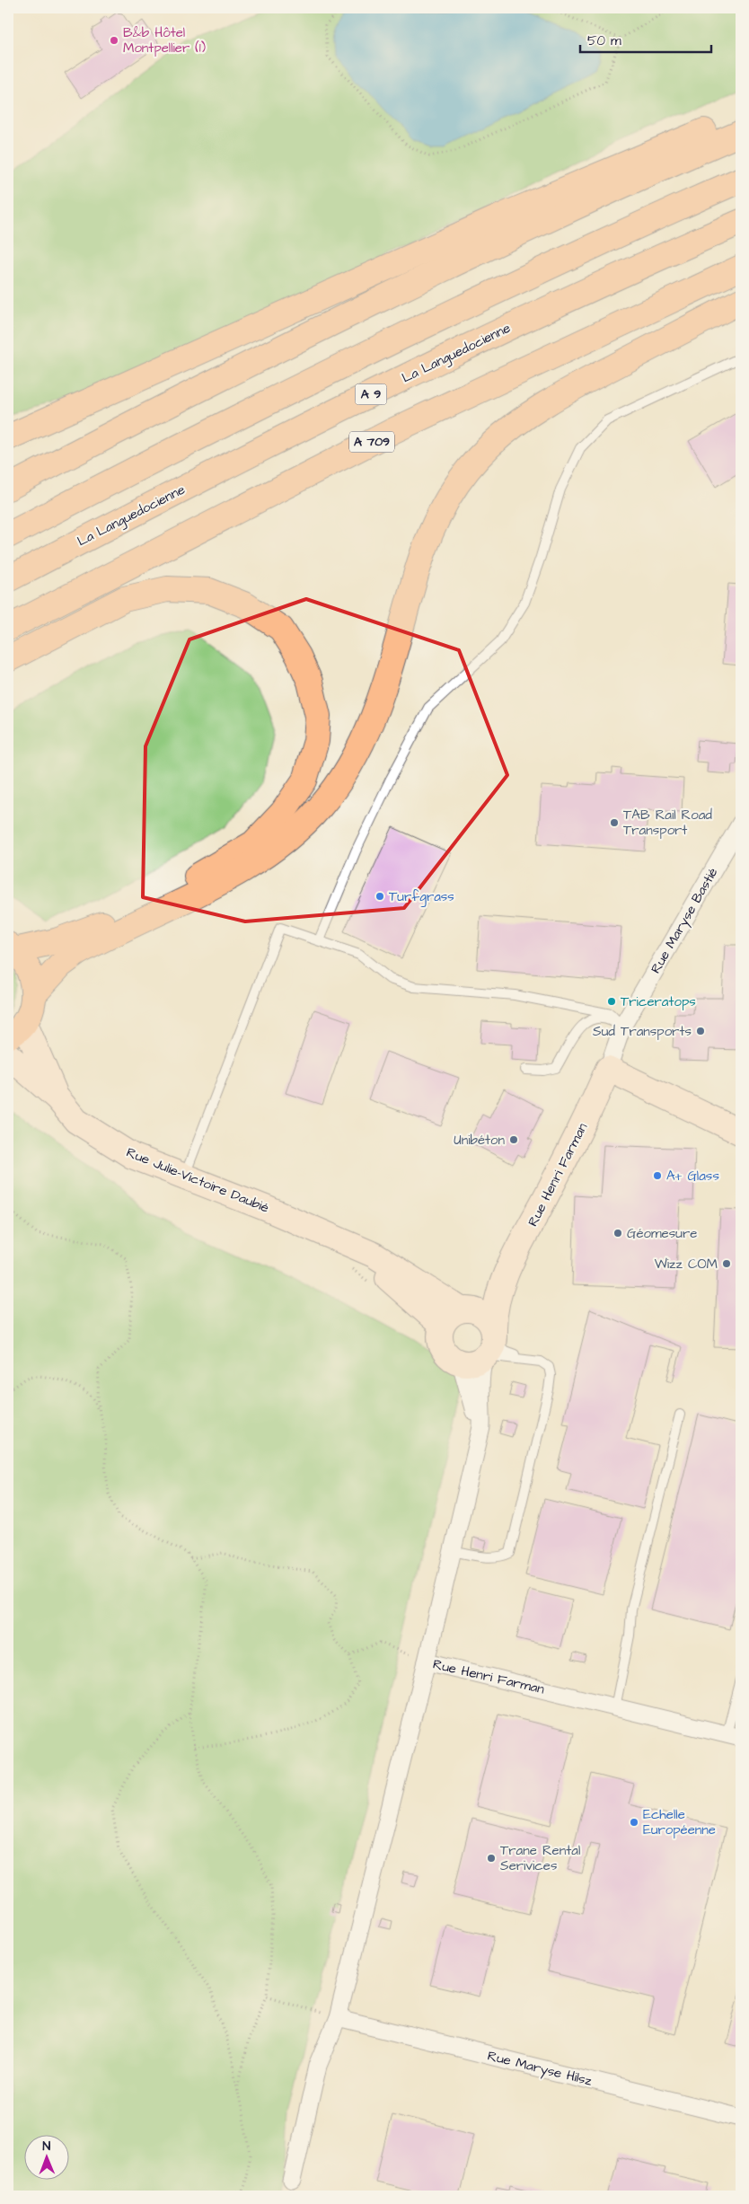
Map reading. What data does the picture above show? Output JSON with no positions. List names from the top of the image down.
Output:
{
  "streets": {
    "main road": ["La Languedocienne", "A 9", "A 709"],
    "street": [
      "Rue Maryse Bastié",
      "Rue Henri Farman",
      "Rue Julie-Victoire Daubié",
      "Rue Maryse Hilsz"
    ]
  },
  "crossings": [
    ["Rue Maryse Bastié", "Rue Henri Farman"],
    ["Rue Henri Farman", "Rue Julie-Victoire Daubié"]
  ],
  "places": [
    "B&b Hôtel Montpellier (1)",
    "TAB Rail Road Transport",
    "Turfgrass",
    "Triceratops",
    "Sud Transports",
    "Unibéton",
    "A+ Glass",
    "Géomesure",
    "Wizz COM",
    "Echelle Européenne",
    "Trane Rental Serivices"
  ],
  "scale_bar": "50 m",
  "north": "top"
}
